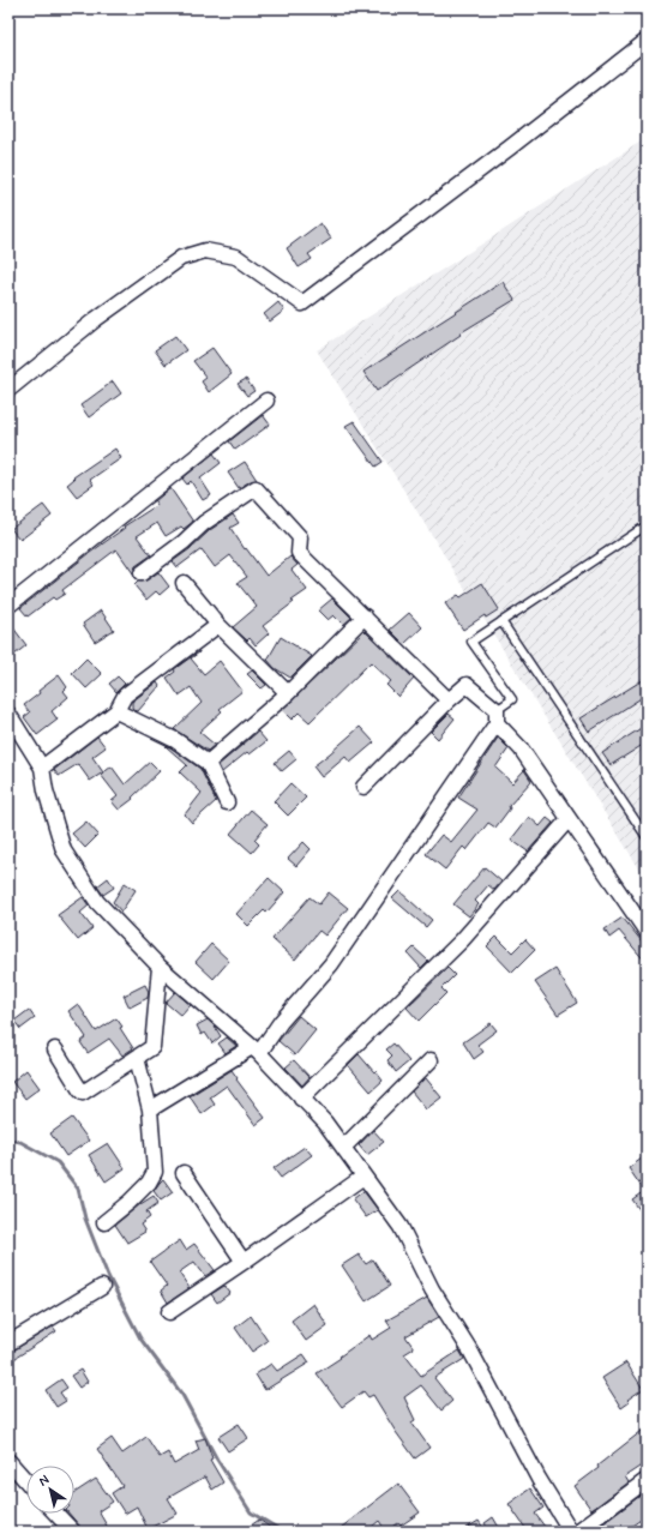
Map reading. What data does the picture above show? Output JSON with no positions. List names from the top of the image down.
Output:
{
  "north": "top left"
}
